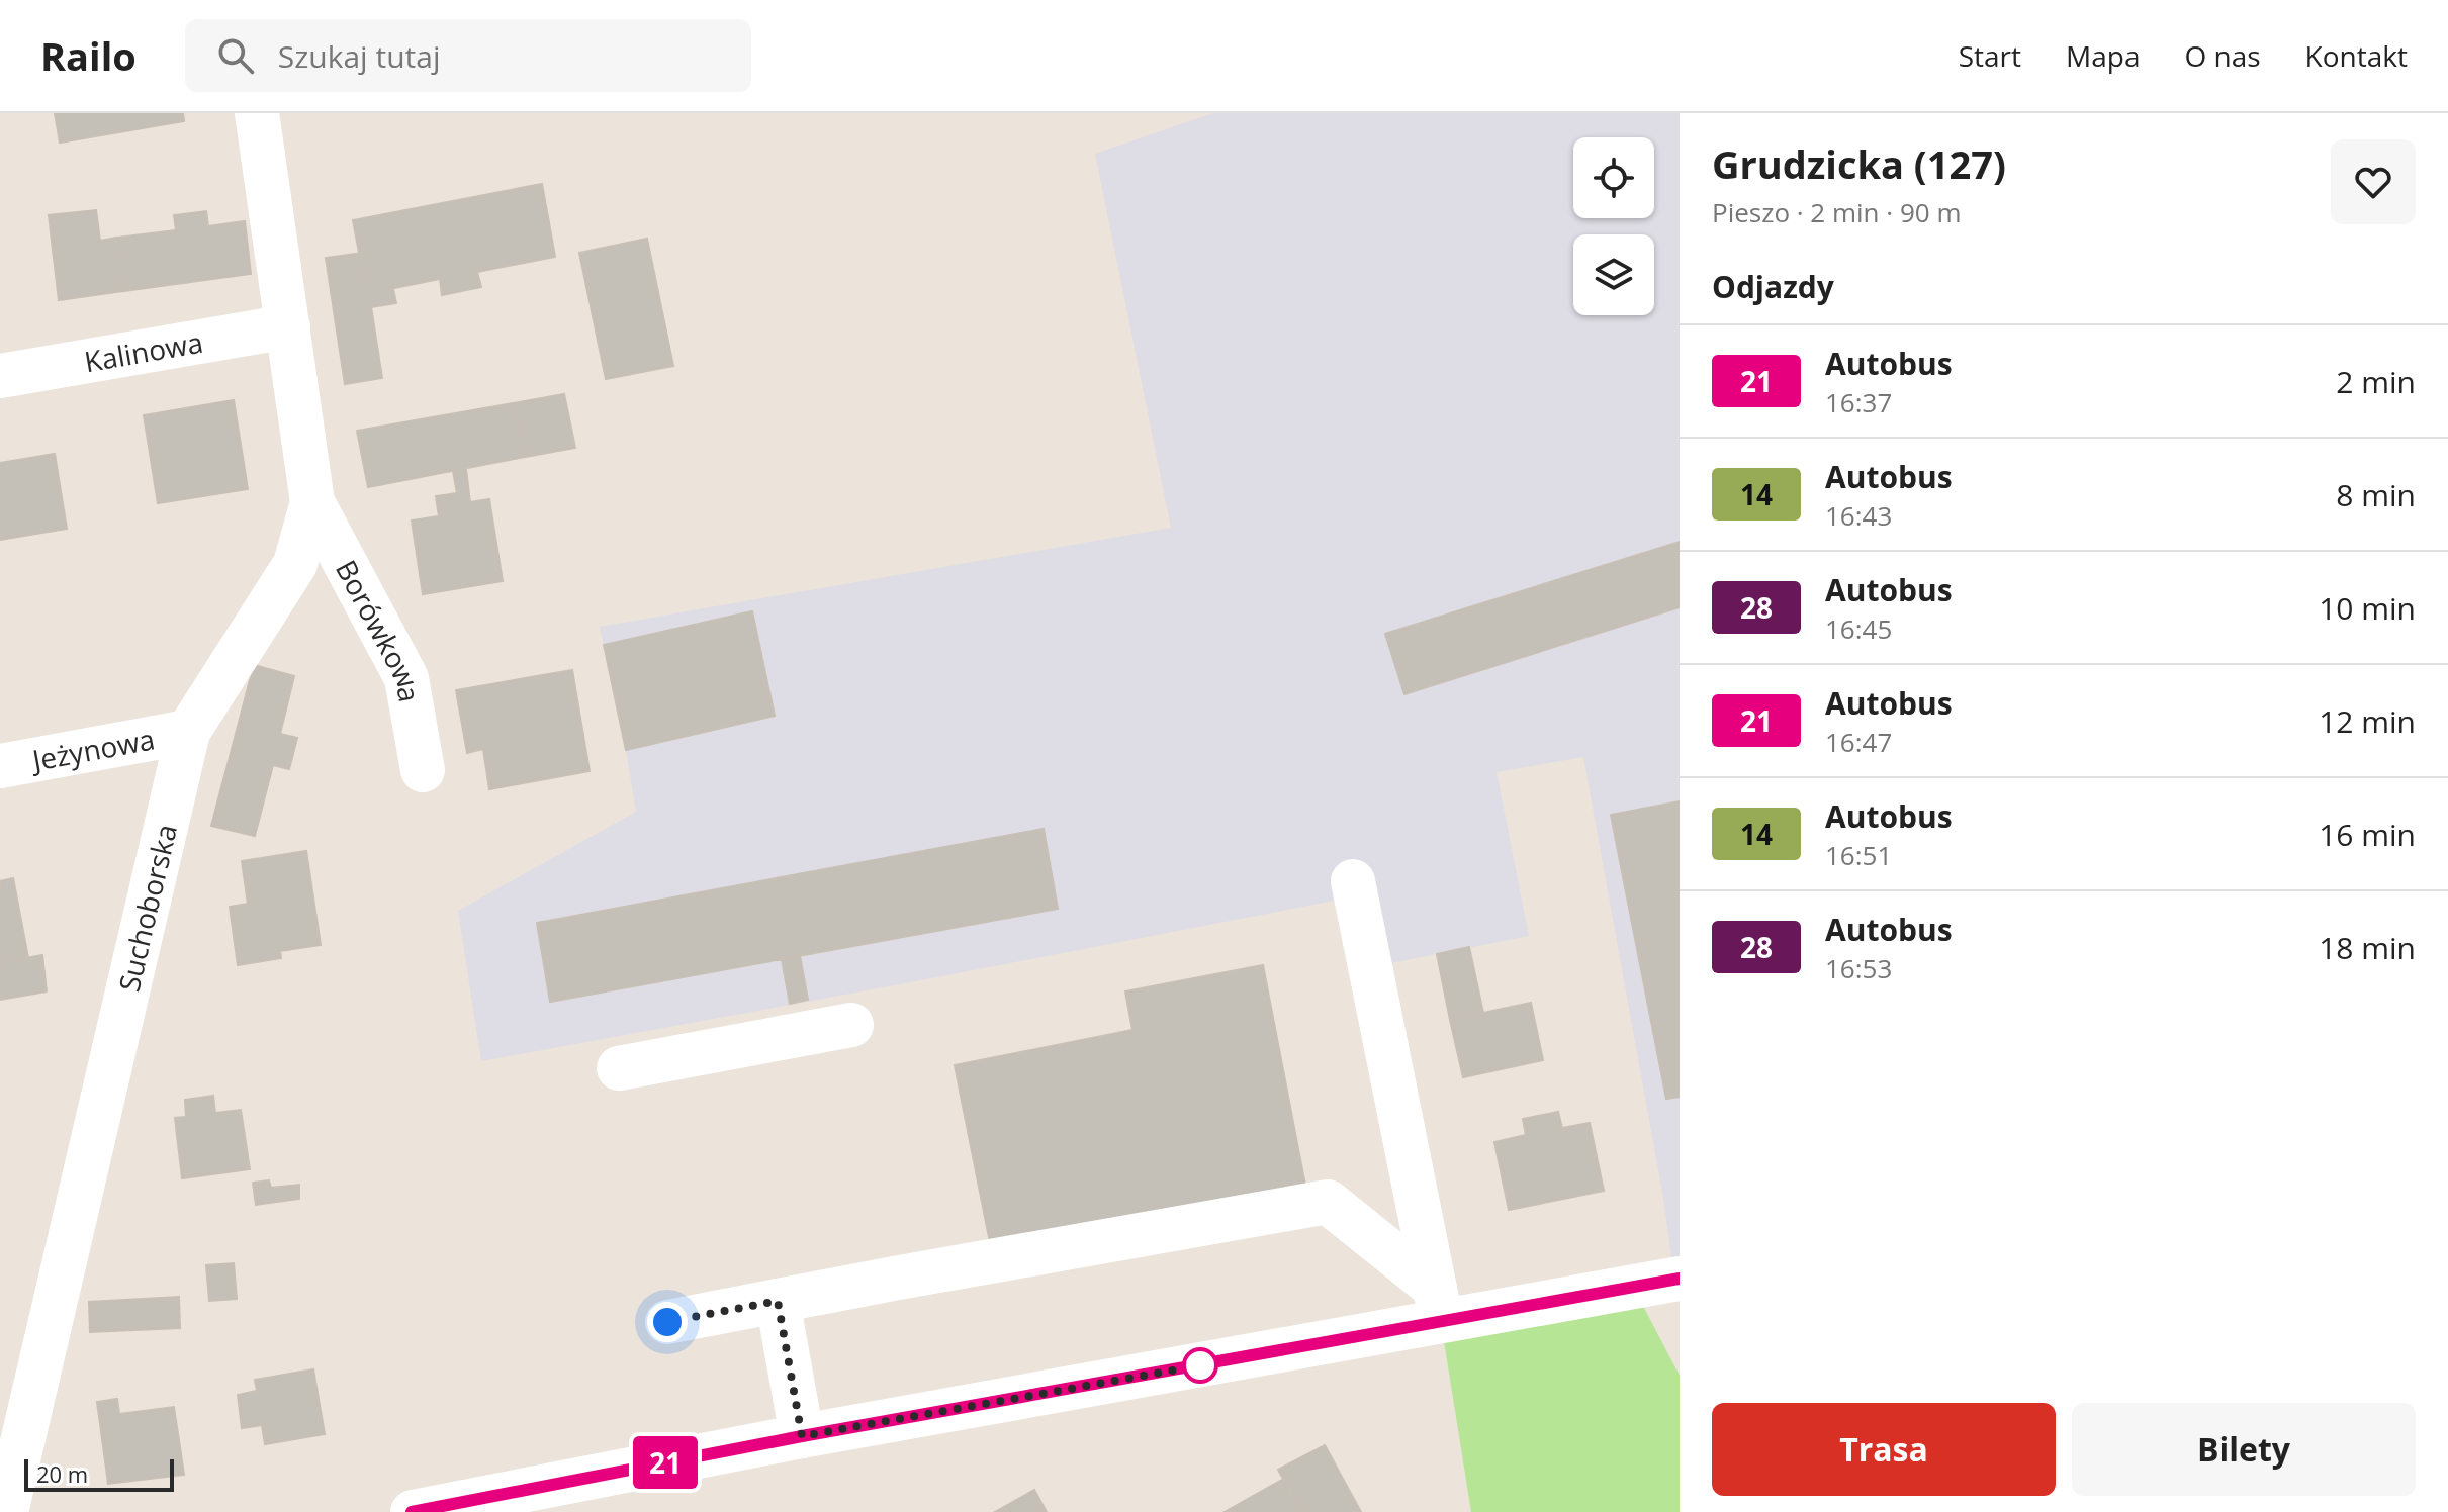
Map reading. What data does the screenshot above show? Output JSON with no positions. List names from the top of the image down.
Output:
{
  "streets": {
    "street": [
      "Kalinowa",
      "Borówkowa",
      "Jeżynowa",
      "Suchoborska"
    ]
  },
  "crossings": [
    ["Kalinowa", "Suchoborska"],
    ["Borówkowa", "Suchoborska"],
    ["Jeżynowa", "Suchoborska"]
  ],
  "lines": ["bus line 21"],
  "scale_bar": "20 m",
  "page": {
    "header": "Railo",
    "search": "Szukaj tutaj",
    "nav": [
      "Start",
      "Mapa",
      "O nas",
      "Kontakt"
    ],
    "on_map": "21",
    "heading": [
      ["Grudzicka (127)", "Pieszo · 2 min · 90 m"],
      "Odjazdy"
    ],
    "list": [
      {
        "mark": "21",
        "name": "Autobus",
        "note": "16:37",
        "value": "2 min"
      },
      {
        "mark": "14",
        "name": "Autobus",
        "note": "16:43",
        "value": "8 min"
      },
      {
        "mark": "28",
        "name": "Autobus",
        "note": "16:45",
        "value": "10 min"
      },
      {
        "mark": "21",
        "name": "Autobus",
        "note": "16:47",
        "value": "12 min"
      },
      {
        "mark": "14",
        "name": "Autobus",
        "note": "16:51",
        "value": "16 min"
      },
      {
        "mark": "28",
        "name": "Autobus",
        "note": "16:53",
        "value": "18 min"
      }
    ],
    "buttons": ["Trasa", "Bilety"],
    "scale": "20 m"
  }
}
